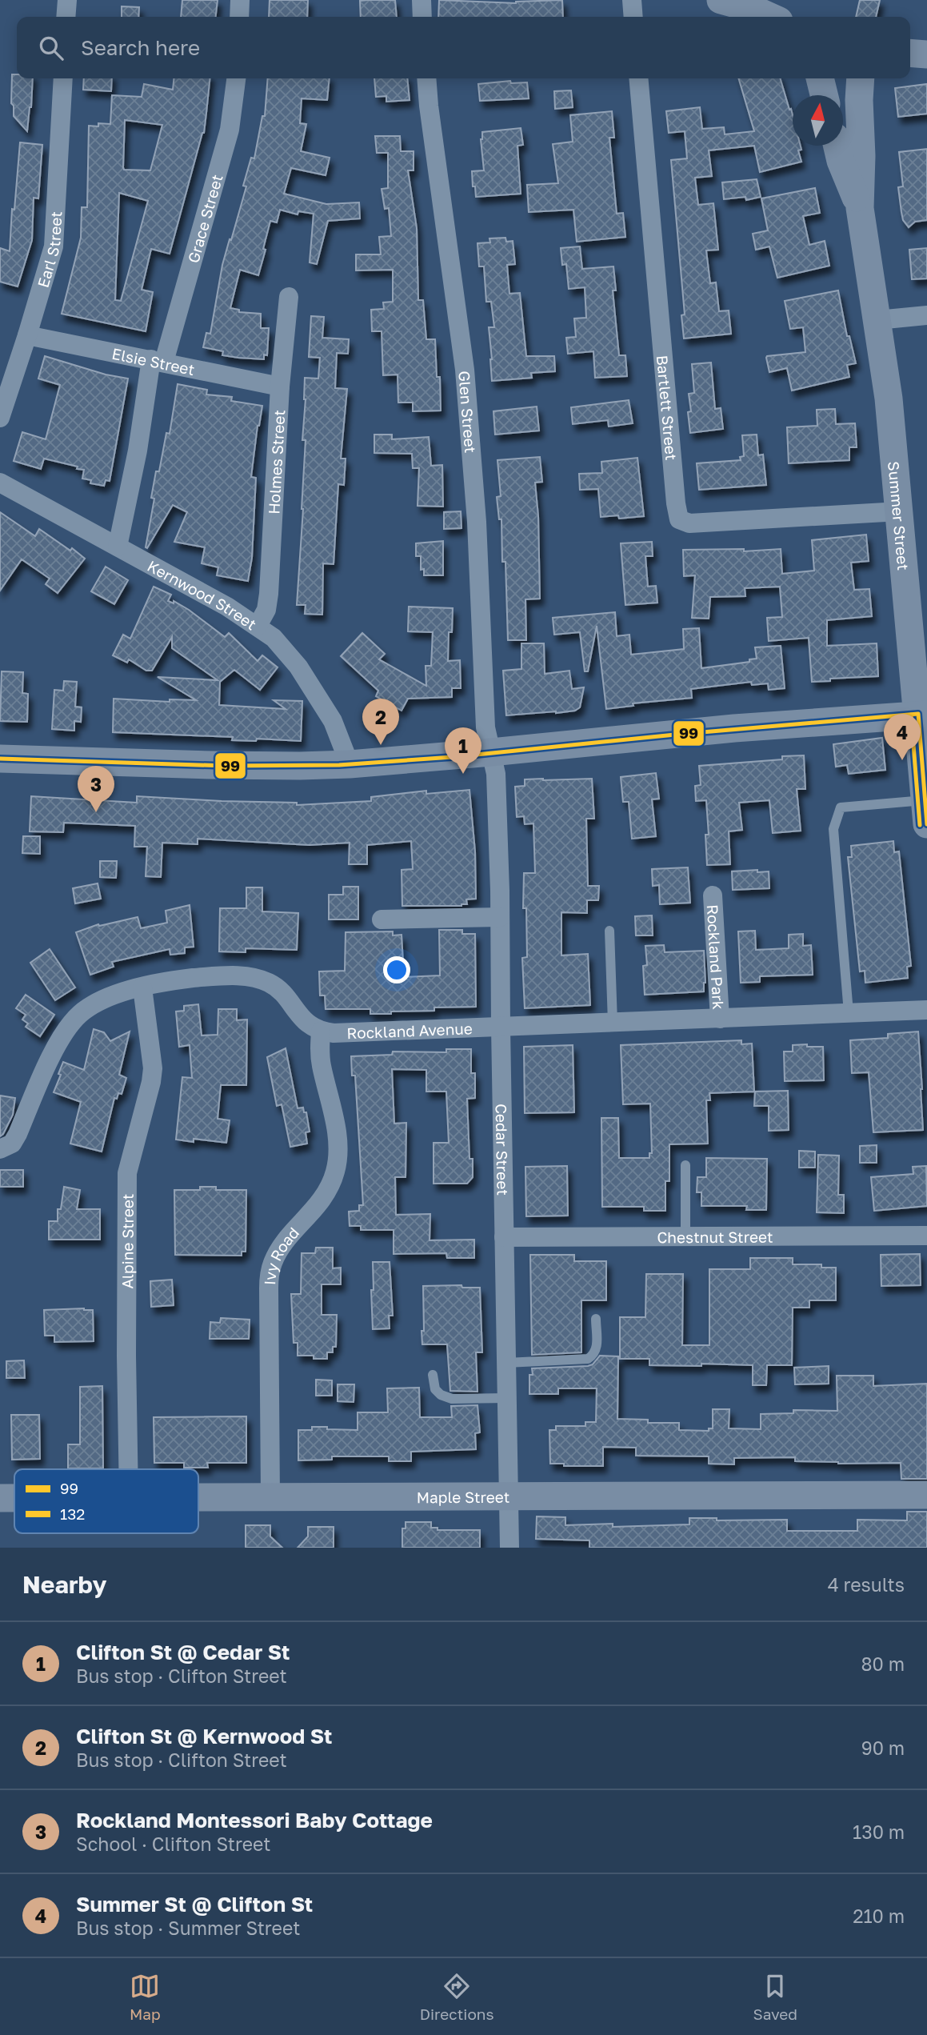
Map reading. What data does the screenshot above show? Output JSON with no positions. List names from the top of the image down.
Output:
{
  "streets": {
    "street": [
      "Grace Street",
      "Earl Street",
      "Elsie Street",
      "Bartlett Street",
      "Glen Street",
      "Holmes Street",
      "Summer Street",
      "Kernwood Street",
      "Rockland Park",
      "Rockland Avenue",
      "Cedar Street",
      "Chestnut Street",
      "Alpine Street",
      "Ivy Road",
      "Maple Street"
    ]
  },
  "crossings": [
    ["Grace Street", "Elsie Street"],
    ["Grace Street", "Kernwood Street"],
    ["Earl Street", "Elsie Street"],
    ["Elsie Street", "Holmes Street"],
    ["Bartlett Street", "Summer Street"],
    ["Glen Street", "Cedar Street"],
    ["Holmes Street", "Kernwood Street"],
    ["Rockland Park", "Rockland Avenue"],
    ["Rockland Avenue", "Cedar Street"],
    ["Rockland Avenue", "Ivy Road"],
    ["Cedar Street", "Chestnut Street"],
    ["Cedar Street", "Maple Street"],
    ["Ivy Road", "Maple Street"]
  ],
  "lines": ["transit line 99", "transit line 132"],
  "legend": ["99", "132"],
  "north": "top",
  "page": {
    "search": "Search here",
    "pins": [
      "2",
      "4",
      "1",
      "3"
    ],
    "heading": ["Nearby", "4 results"],
    "list": [
      {
        "mark": "1",
        "name": "Clifton St @ Cedar St",
        "note": "Bus stop · Clifton Street",
        "value": "80 m"
      },
      {
        "mark": "2",
        "name": "Clifton St @ Kernwood St",
        "note": "Bus stop · Clifton Street",
        "value": "90 m"
      },
      {
        "mark": "3",
        "name": "Rockland Montessori Baby Cottage",
        "note": "School · Clifton Street",
        "value": "130 m"
      },
      {
        "mark": "4",
        "name": "Summer St @ Clifton St",
        "note": "Bus stop · Summer Street",
        "value": "210 m"
      }
    ],
    "nav": ["Map", "Directions", "Saved"]
  }
}
